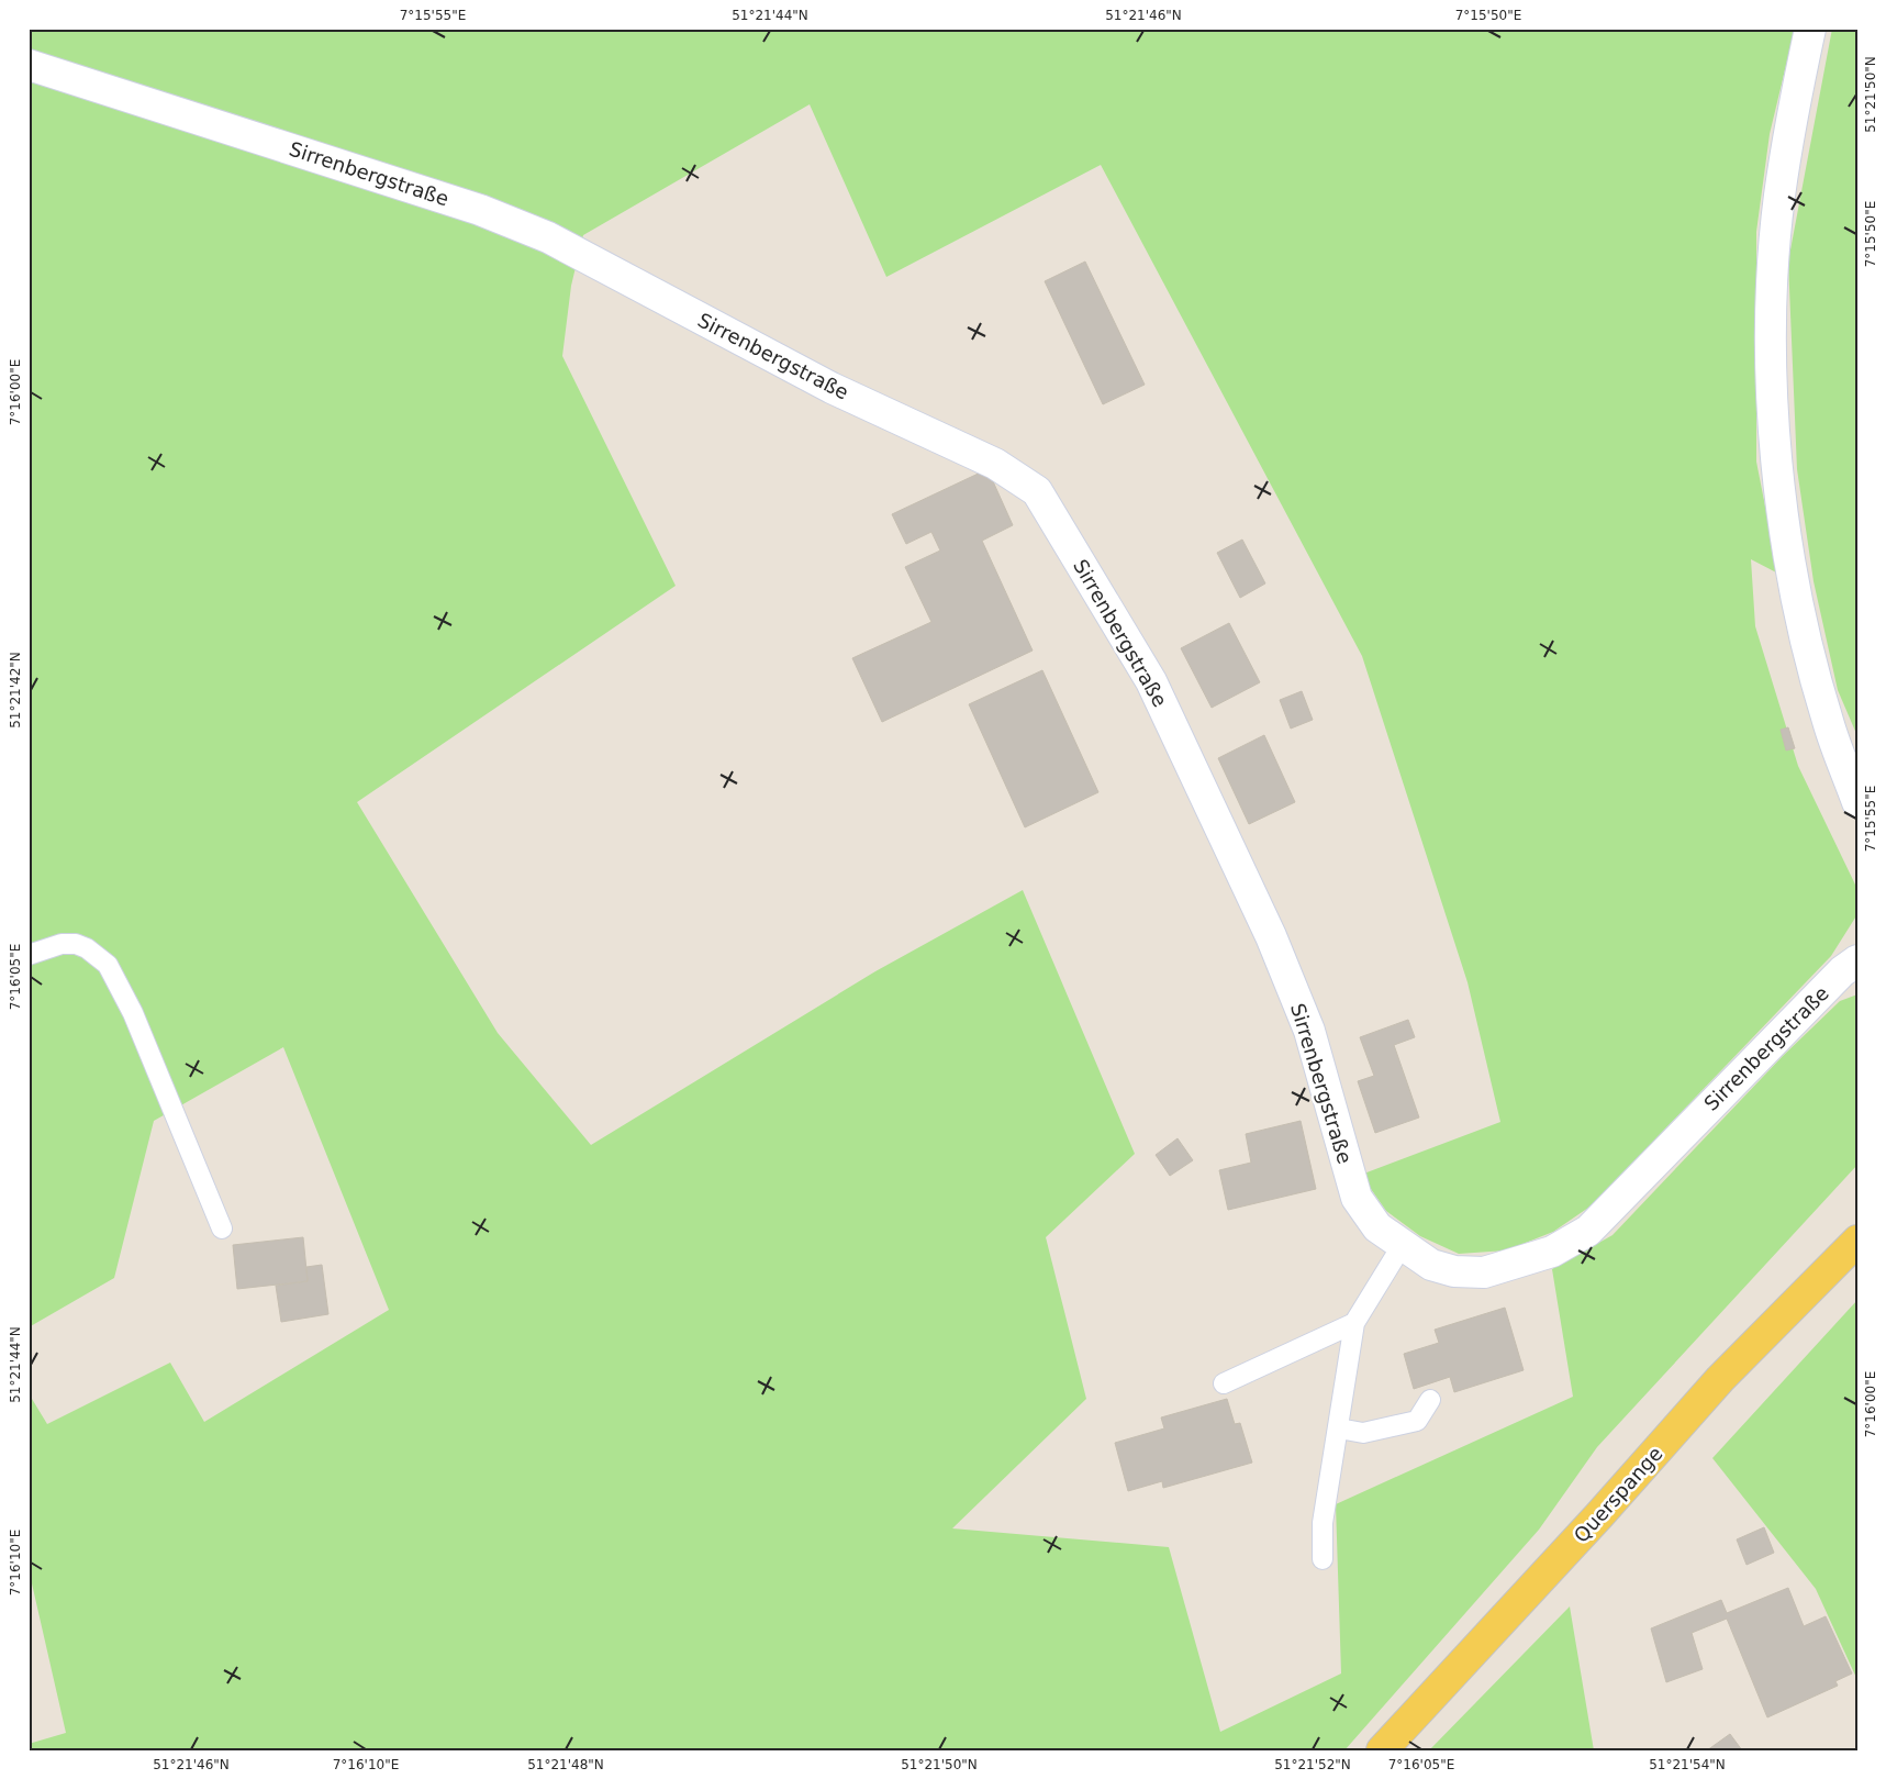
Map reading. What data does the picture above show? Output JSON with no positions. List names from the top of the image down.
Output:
{
  "streets": {
    "main road": ["Querspange"],
    "street": ["Sirrenbergstraße"]
  },
  "coordinates": [
    "7°15'55\"E",
    "51°21'44\"N",
    "51°21'46\"N",
    "7°15'50\"E",
    "51°21'50\"N",
    "7°16'00\"E",
    "51°21'42\"N",
    "7°16'05\"E",
    "7°16'10\"E",
    "51°21'48\"N",
    "51°21'52\"N",
    "51°21'54\"N"
  ]
}
